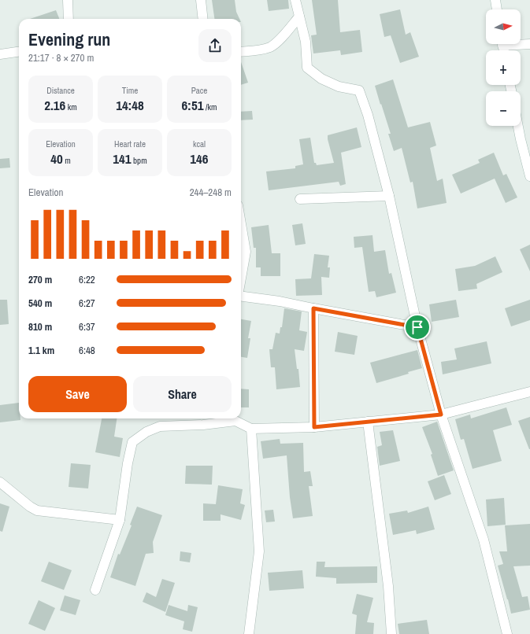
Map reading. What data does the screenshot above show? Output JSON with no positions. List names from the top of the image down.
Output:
{
  "north": "right",
  "page": {
    "map_buttons": ["+", "−"],
    "heading": ["Evening run", "21:17 · 8 × 270 m"],
    "stats": [
      ["Distance", "2.16 km"],
      ["Time", "14:48"],
      ["Pace", "6:51 /km"],
      ["Elevation", "40 m"],
      ["Heart rate", "141 bpm"],
      ["kcal", "146"]
    ],
    "chart": ["Elevation", "244–248 m"],
    "list": [
      {
        "name": "270 m",
        "note": "6:22"
      },
      {
        "name": "540 m",
        "note": "6:27"
      },
      {
        "name": "810 m",
        "note": "6:37"
      },
      {
        "name": "1.1 km",
        "note": "6:48"
      }
    ],
    "buttons": ["Save", "Share"]
  }
}
